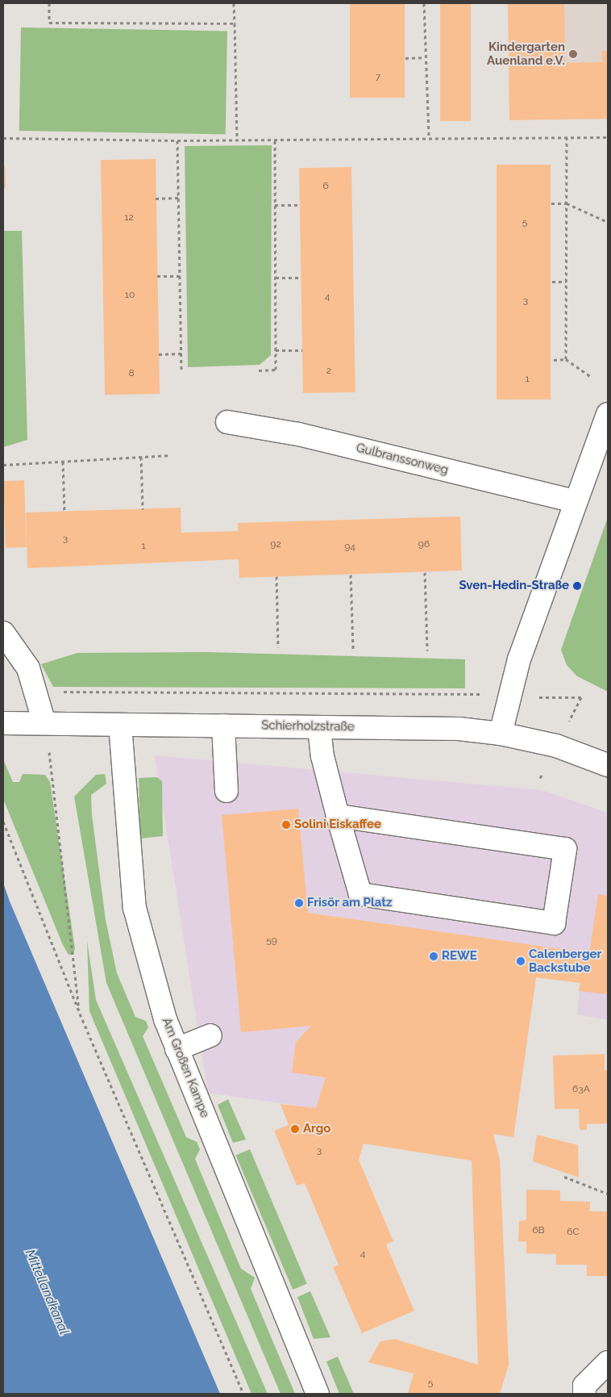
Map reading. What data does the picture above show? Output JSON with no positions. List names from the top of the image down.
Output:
{
  "streets": {
    "street": ["Gulbranssonweg", "Schierholzstraße", "Am Großen Kampe"]
  },
  "crossings": [
    ["Schierholzstraße", "Am Großen Kampe"]
  ],
  "water": ["Mittellandkanal"],
  "places": [
    "Kindergarten Auenland e.V.",
    "Sven-Hedin-Straße",
    "Solini Eiskaffee",
    "Frisör am Platz",
    "REWE",
    "Calenberger Backstube",
    "Argo"
  ],
  "house_numbers": [
    "7",
    "6",
    "12",
    "5",
    "10",
    "4",
    "3",
    "2",
    "8",
    "1",
    "3",
    "92",
    "96",
    "1",
    "94",
    "59",
    "63A",
    "3",
    "6B",
    "6C",
    "4",
    "5"
  ]
}
